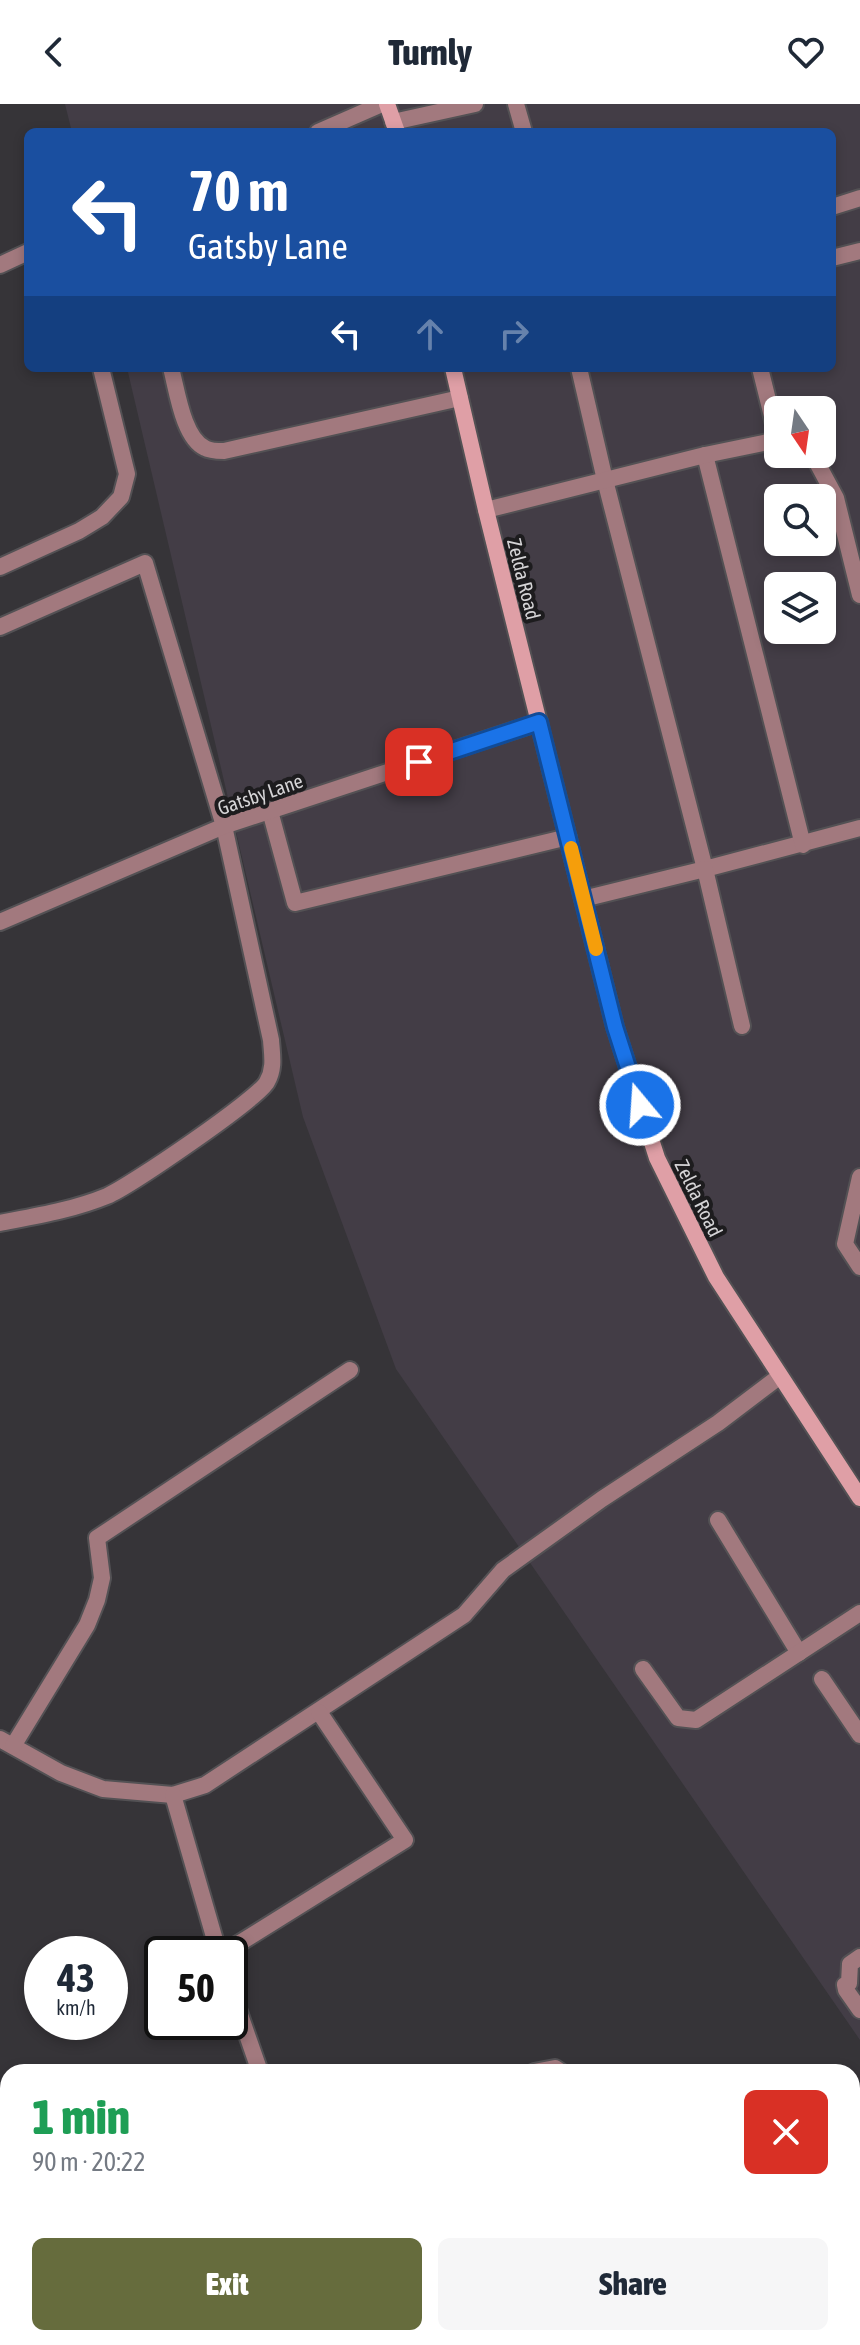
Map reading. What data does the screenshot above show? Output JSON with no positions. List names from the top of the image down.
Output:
{
  "streets": {
    "main road": ["Zelda Road"],
    "street": ["Gatsby Lane"]
  },
  "crossings": [
    ["Zelda Road", "Gatsby Lane"]
  ],
  "north": "bottom",
  "page": {
    "header": "Turnly",
    "turn": ["70 m", "Gatsby Lane"],
    "speed": "43 km/h",
    "limit": "50",
    "heading": ["1 min", "90 m · 20:22"],
    "buttons": ["Exit", "Share"]
  }
}
